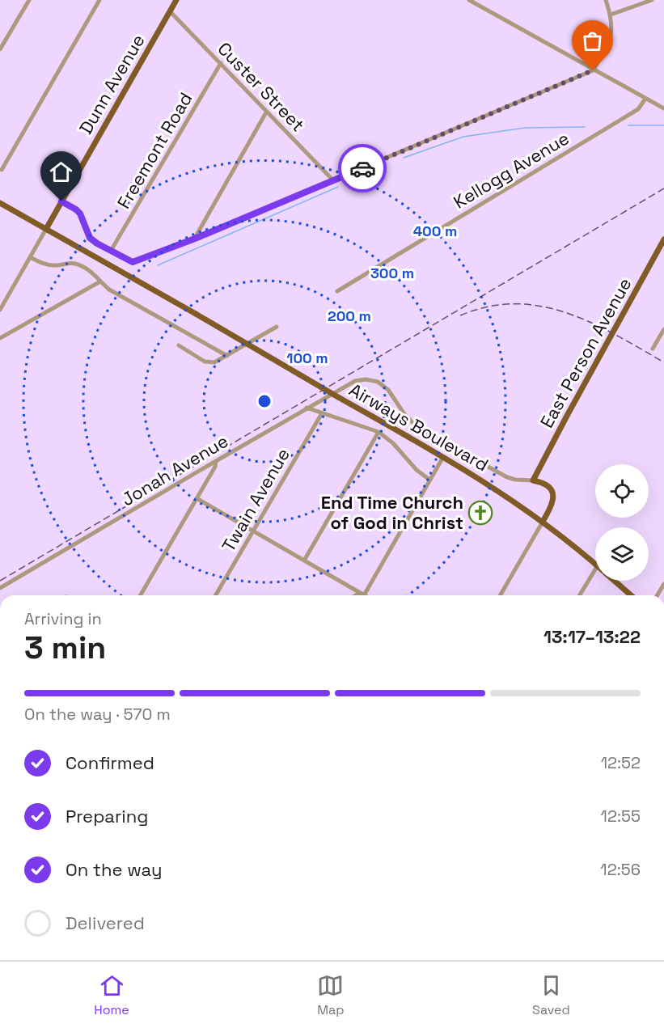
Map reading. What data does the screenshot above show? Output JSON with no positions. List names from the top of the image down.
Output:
{
  "streets": {
    "main road": ["Dunn Avenue", "East Person Avenue", "Airways Boulevard"],
    "street": [
      "Custer Street",
      "Freemont Road",
      "Kellogg Avenue",
      "Jonah Avenue",
      "Twain Avenue"
    ]
  },
  "crossings": [
    ["Dunn Avenue", "Custer Street"],
    ["Dunn Avenue", "Airways Boulevard"],
    ["Custer Street", "Freemont Road"],
    ["East Person Avenue", "Airways Boulevard"],
    ["Airways Boulevard", "Jonah Avenue"],
    ["Airways Boulevard", "Twain Avenue"]
  ],
  "places": {
    "church": ["End Time Church of God in Christ"]
  },
  "page": {
    "heading": ["3 min", "Arriving in", "13:17–13:22"],
    "bar": "On the way · 570 m",
    "list": [
      ["Confirmed", "12:52"],
      ["Preparing", "12:55"],
      ["On the way", "12:56"],
      "Delivered"
    ],
    "tabs": ["Home", "Map", "Saved"]
  },
  "rings": [
    "400 m",
    "300 m",
    "200 m",
    "100 m"
  ]
}
